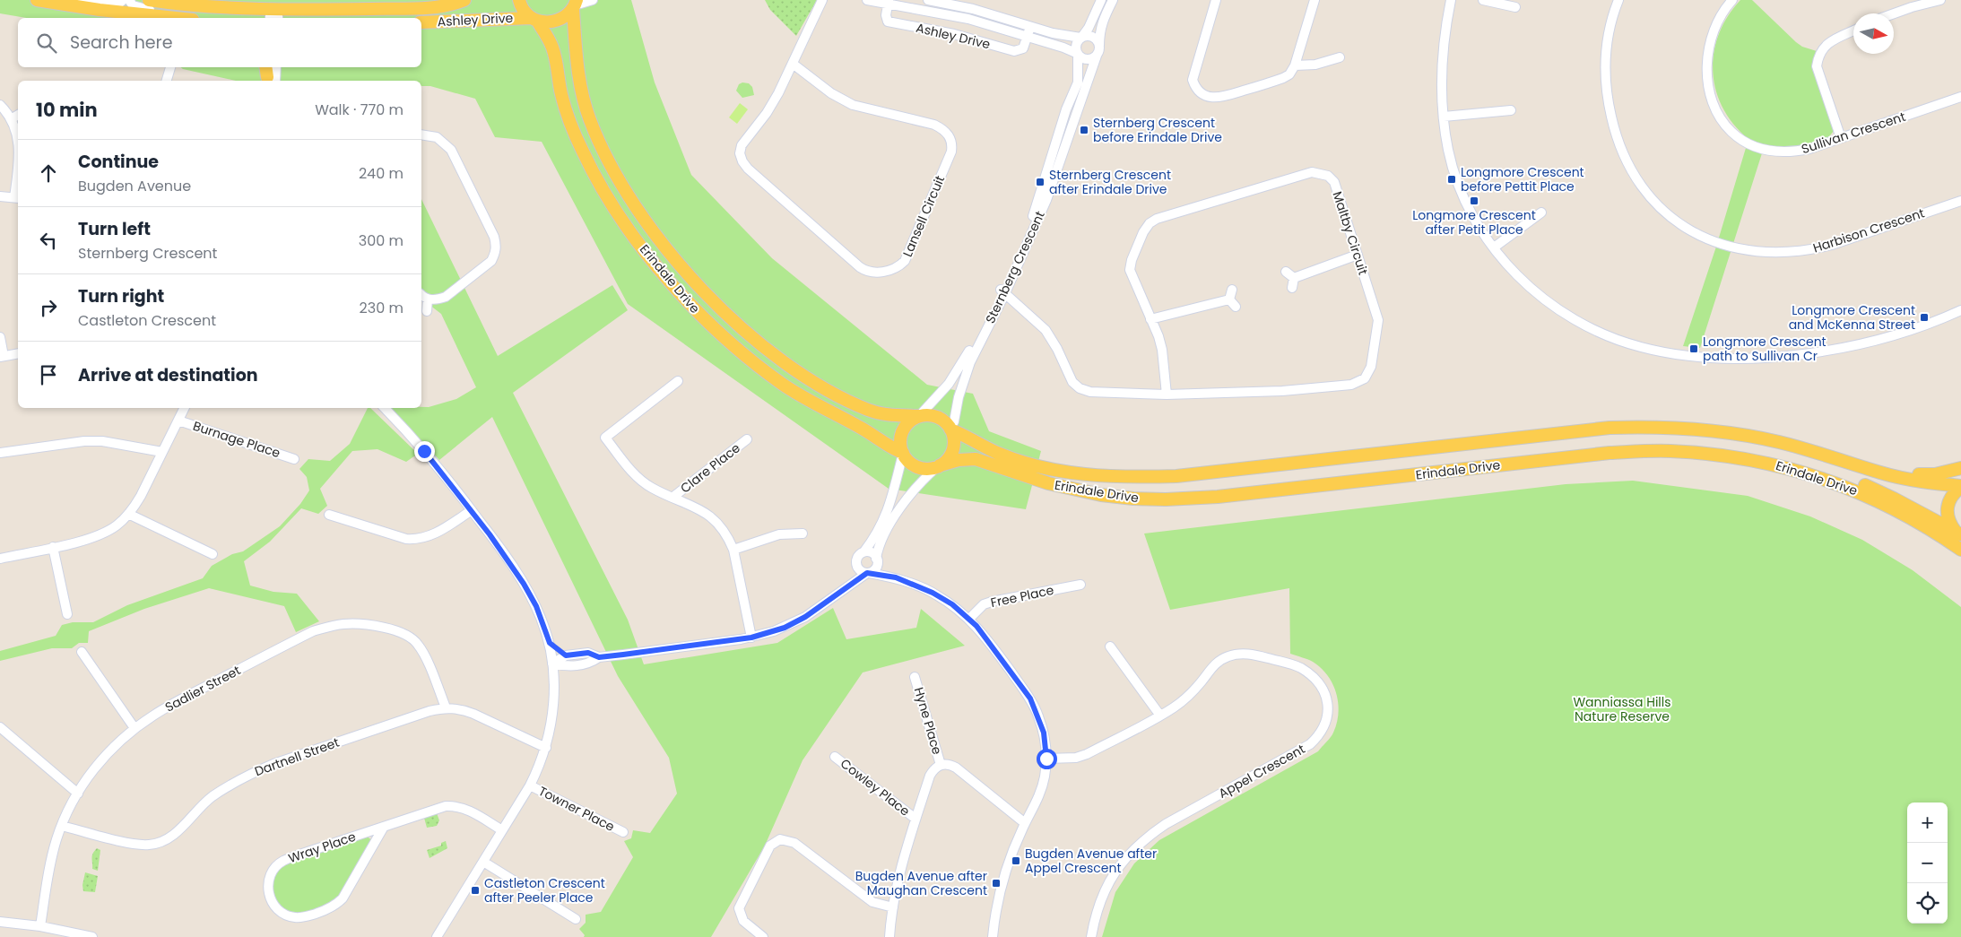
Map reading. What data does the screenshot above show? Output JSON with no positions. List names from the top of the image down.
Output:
{
  "streets": {
    "main road": ["Ashley Drive", "Erindale Drive"],
    "street": [
      "Sullivan Crescent",
      "Lansell Circuit",
      "Harbison Crescent",
      "Maltby Circuit",
      "Sternberg Crescent",
      "Burnage Place",
      "Clare Place",
      "Free Place",
      "Sadlier Street",
      "Hyne Place",
      "Dartnell Street",
      "Appel Crescent",
      "Cowley Place",
      "Towner Place",
      "Wray Place"
    ]
  },
  "crossings": [
    ["Ashley Drive", "Sternberg Crescent"],
    ["Ashley Drive", "Erindale Drive"],
    ["Maltby Circuit", "Sternberg Crescent"],
    ["Sternberg Crescent", "Erindale Drive"],
    ["Sadlier Street", "Dartnell Street"]
  ],
  "parks": ["Wanniassa Hills Nature Reserve"],
  "places": {
    "transit": [
      "Sternberg Crescent before Erindale Drive",
      "Longmore Crescent before Pettit Place",
      "Sternberg Crescent after Erindale Drive",
      "Longmore Crescent after Petit Place",
      "Longmore Crescent and McKenna Street",
      "Longmore Crescent path to Sullivan Cr",
      "Bugden Avenue after Appel Crescent",
      "Bugden Avenue after Maughan Crescent",
      "Castleton Crescent after Peeler Place"
    ]
  },
  "north": "right",
  "page": {
    "search": "Search here",
    "heading": ["10 min", "Walk · 770 m"],
    "list": [
      ["Continue", "Bugden Avenue", "240 m"],
      ["Turn left", "Sternberg Crescent", "300 m"],
      ["Turn right", "Castleton Crescent", "230 m"],
      "Arrive at destination"
    ],
    "map_buttons": ["+", "−"]
  }
}
